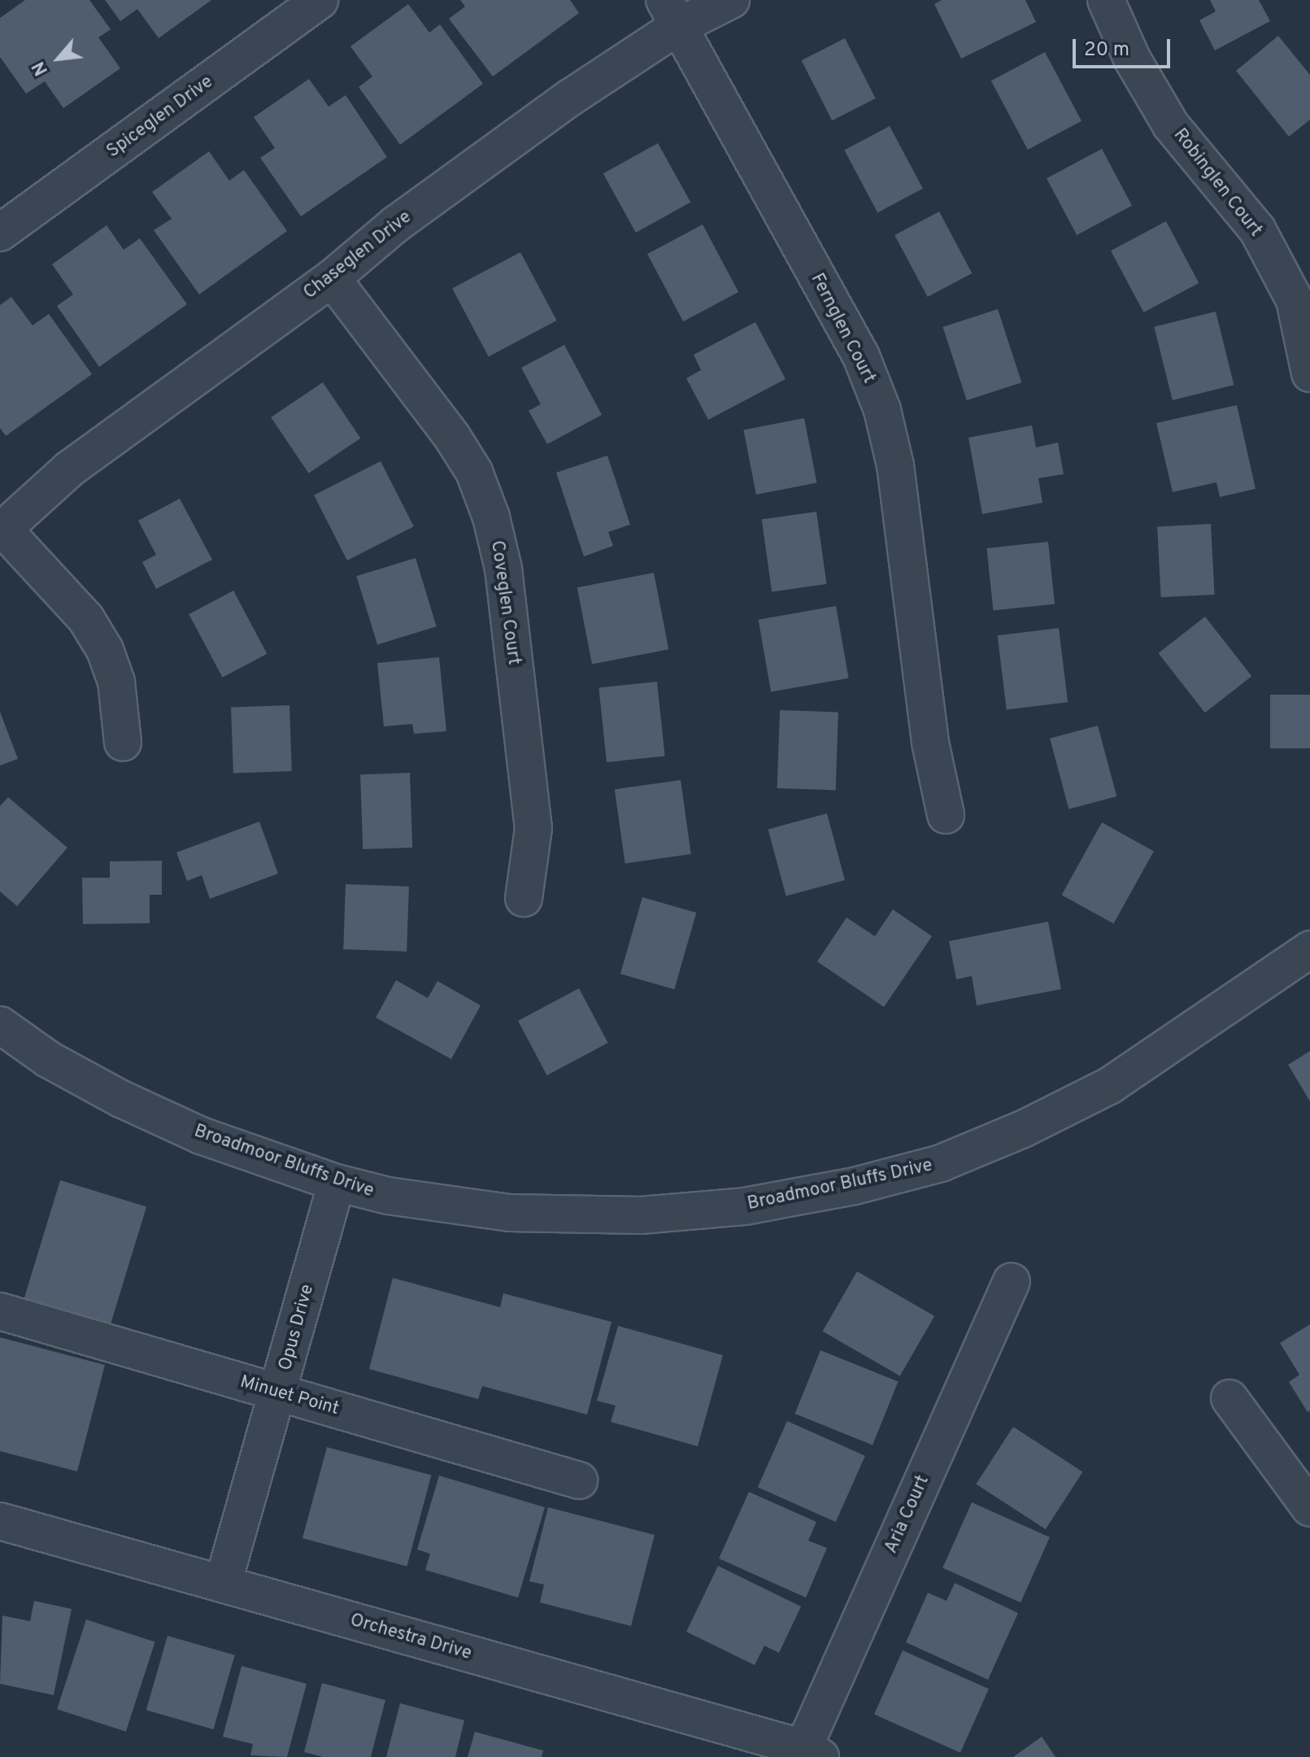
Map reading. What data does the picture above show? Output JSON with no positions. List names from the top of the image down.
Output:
{
  "streets": {
    "street": [
      "Spiceglen Drive",
      "Robinglen Court",
      "Chaseglen Drive",
      "Fernglen Court",
      "Coveglen Court",
      "Broadmoor Bluffs Drive",
      "Opus Drive",
      "Minuet Point",
      "Aria Court",
      "Orchestra Drive"
    ]
  },
  "crossings": [
    ["Chaseglen Drive", "Fernglen Court"],
    ["Chaseglen Drive", "Coveglen Court"],
    ["Broadmoor Bluffs Drive", "Opus Drive"],
    ["Opus Drive", "Minuet Point"],
    ["Opus Drive", "Orchestra Drive"],
    ["Aria Court", "Orchestra Drive"]
  ],
  "scale_bar": "20 m",
  "north": "bottom left"
}
